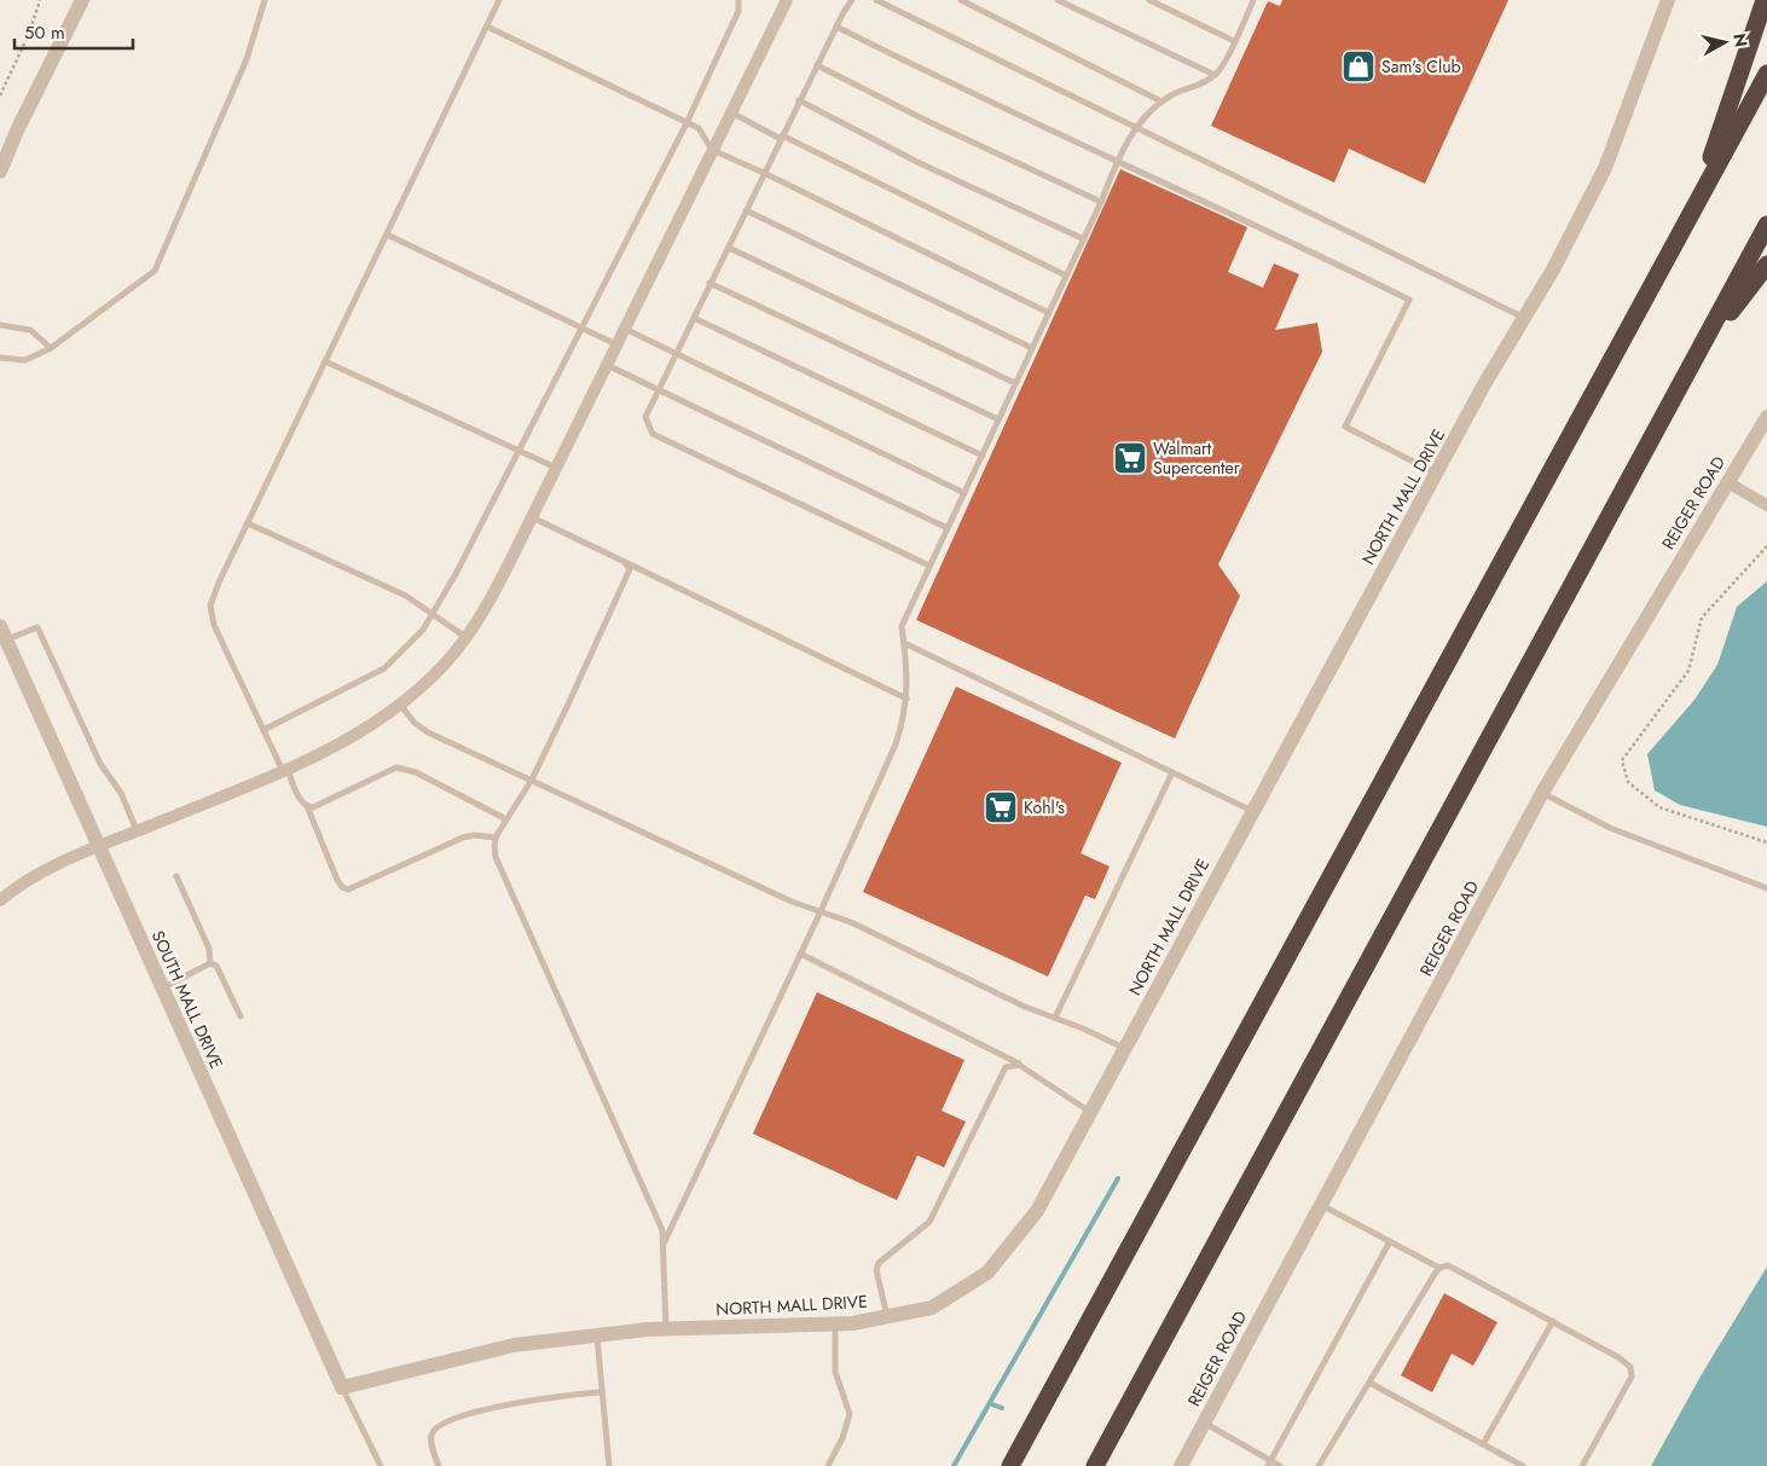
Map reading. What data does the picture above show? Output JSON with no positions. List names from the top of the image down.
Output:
{
  "streets": {
    "street": ["NORTH MALL DRIVE", "REIGER ROAD", "SOUTH MALL DRIVE"]
  },
  "crossings": [
    ["NORTH MALL DRIVE", "SOUTH MALL DRIVE"]
  ],
  "places": {
    "shop": ["Sam's Club"],
    "supermarket": ["Walmart Supercenter", "Kohl's"]
  },
  "scale_bar": "50 m",
  "north": "right"
}
